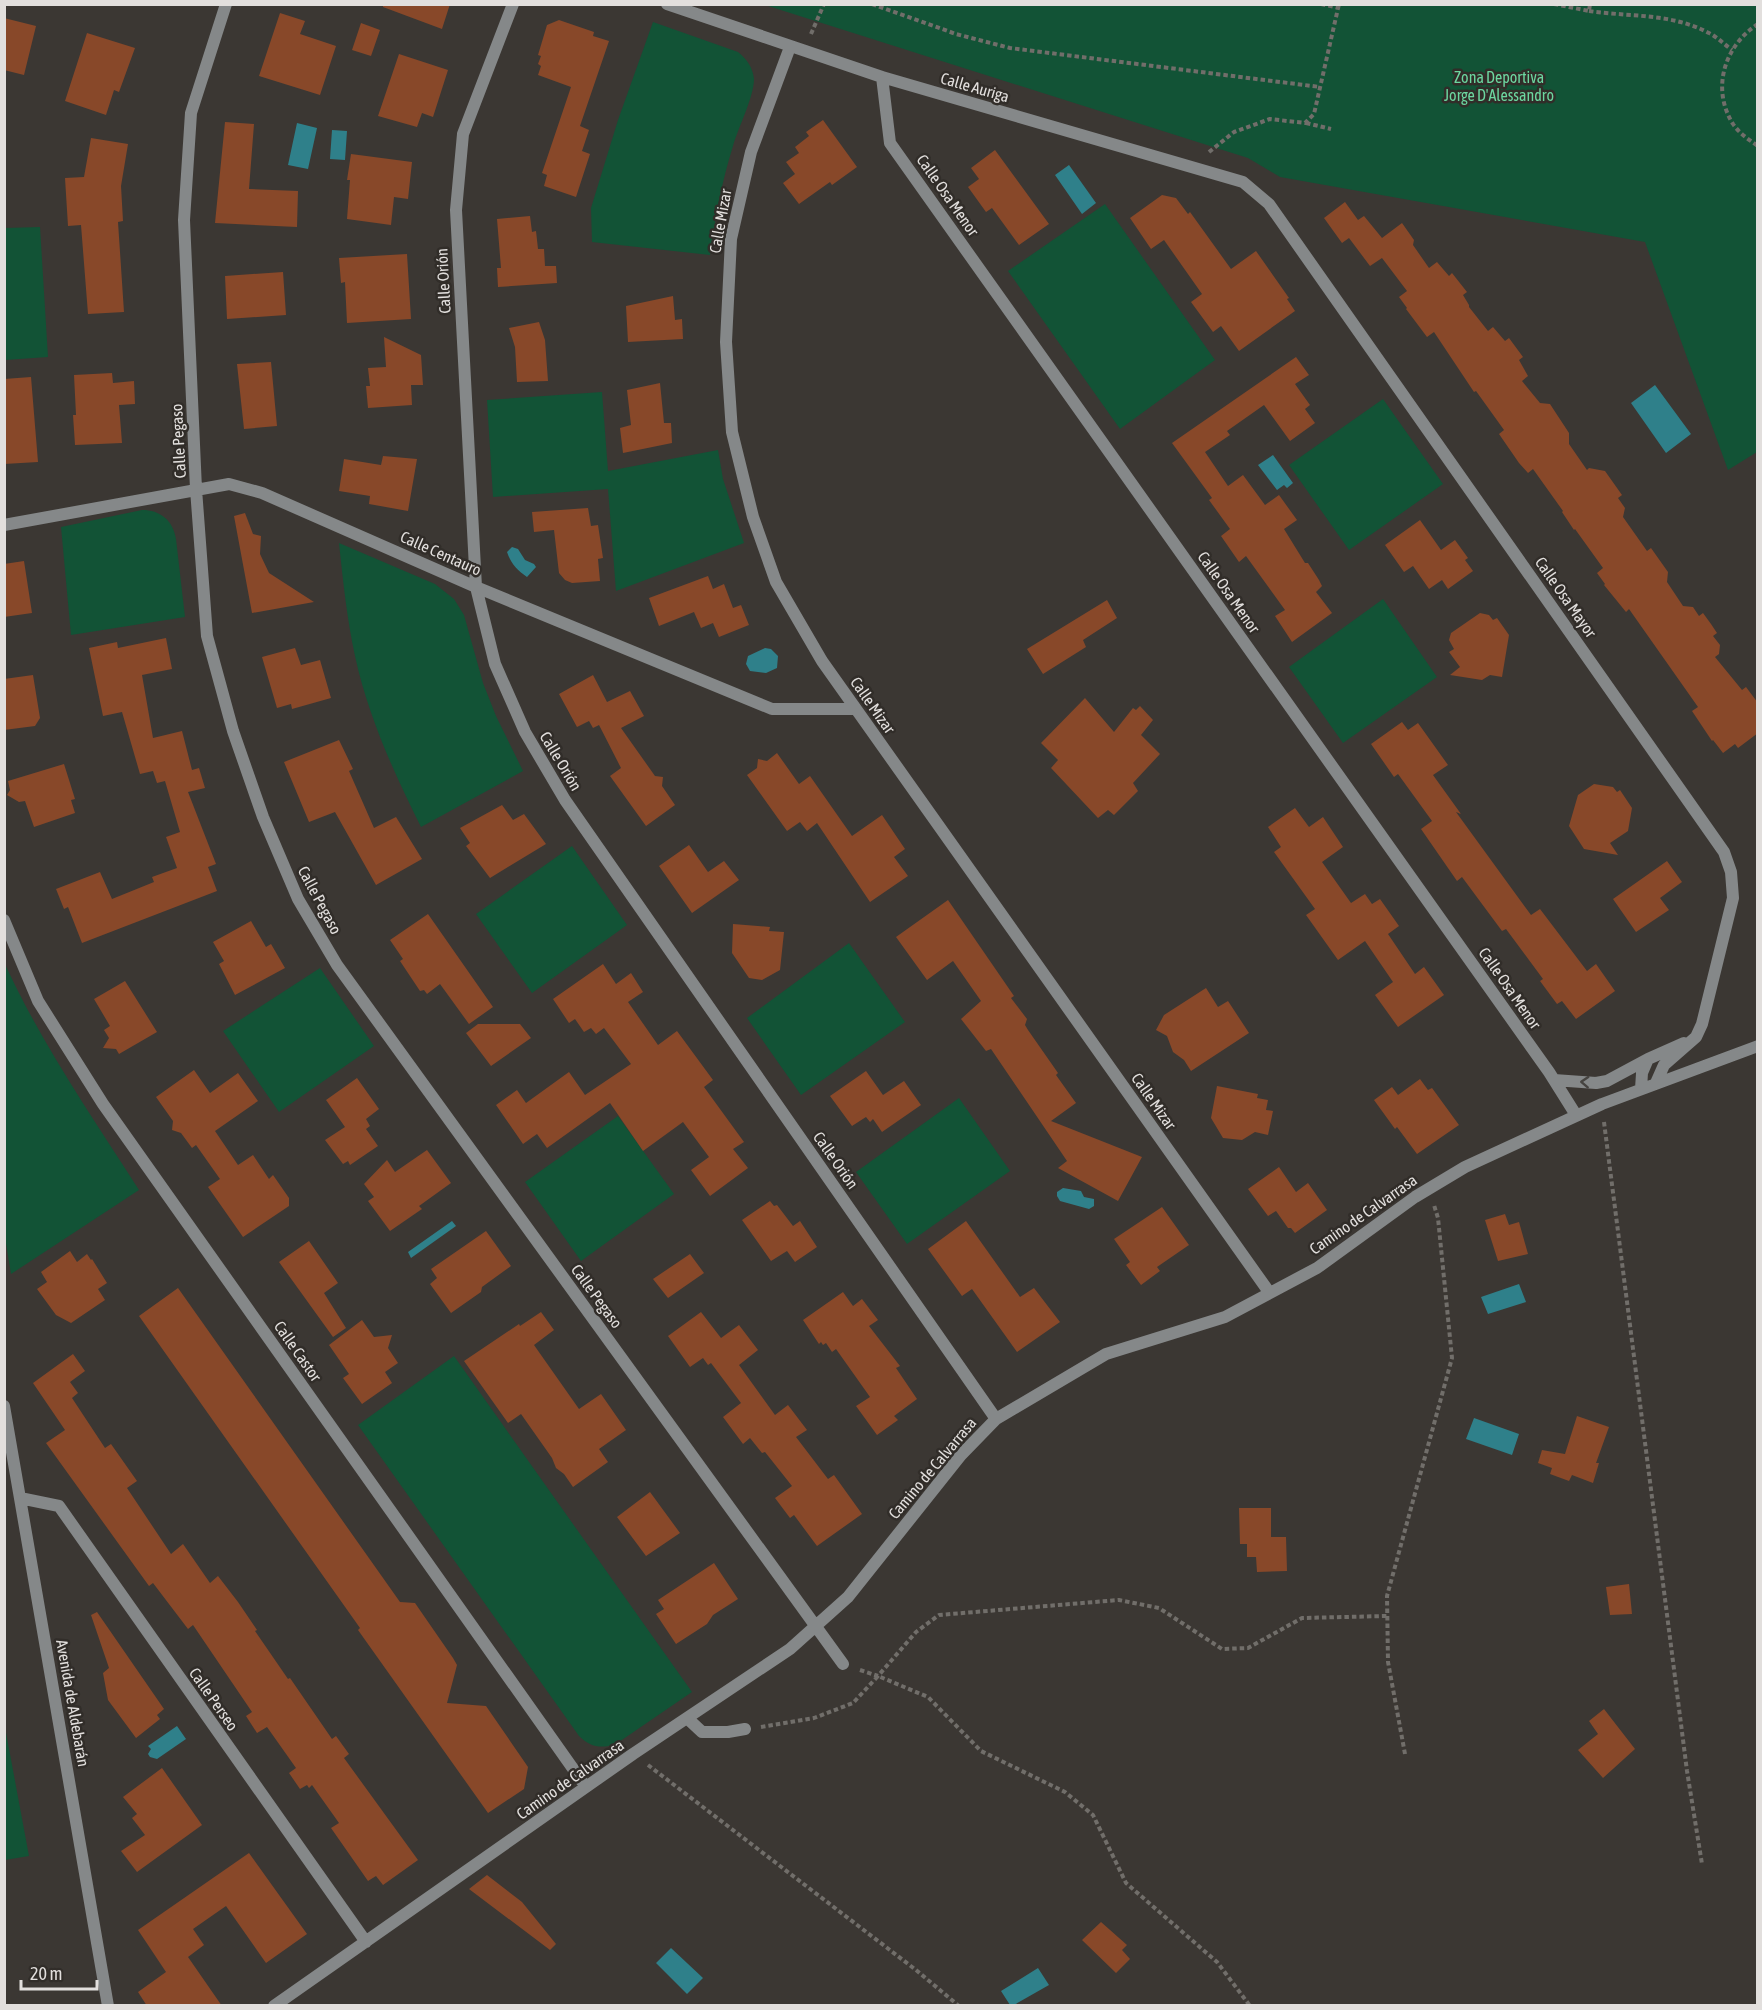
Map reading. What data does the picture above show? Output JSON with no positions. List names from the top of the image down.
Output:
{
  "streets": {
    "street": [
      "Calle Auriga",
      "Calle Osa Menor",
      "Calle Mizar",
      "Calle Orión",
      "Calle Pegaso",
      "Calle Centauro",
      "Calle Osa Mayor",
      "Camino de Calvarrasa",
      "Calle Castor",
      "Calle Perseo",
      "Avenida de Aldebarán"
    ]
  },
  "crossings": [
    ["Calle Auriga", "Calle Osa Menor"],
    ["Calle Auriga", "Calle Mizar"],
    ["Calle Auriga", "Calle Osa Mayor"],
    ["Calle Osa Menor", "Camino de Calvarrasa"],
    ["Calle Mizar", "Calle Centauro"],
    ["Calle Mizar", "Camino de Calvarrasa"],
    ["Calle Orión", "Calle Centauro"],
    ["Calle Orión", "Camino de Calvarrasa"],
    ["Calle Pegaso", "Calle Centauro"],
    ["Calle Pegaso", "Camino de Calvarrasa"],
    ["Calle Osa Mayor", "Camino de Calvarrasa"],
    ["Camino de Calvarrasa", "Calle Castor"],
    ["Camino de Calvarrasa", "Calle Perseo"],
    ["Calle Perseo", "Avenida de Aldebarán"]
  ],
  "parks": ["Zona Deportiva Jorge D'Alessandro"],
  "scale_bar": "20 m"
}
